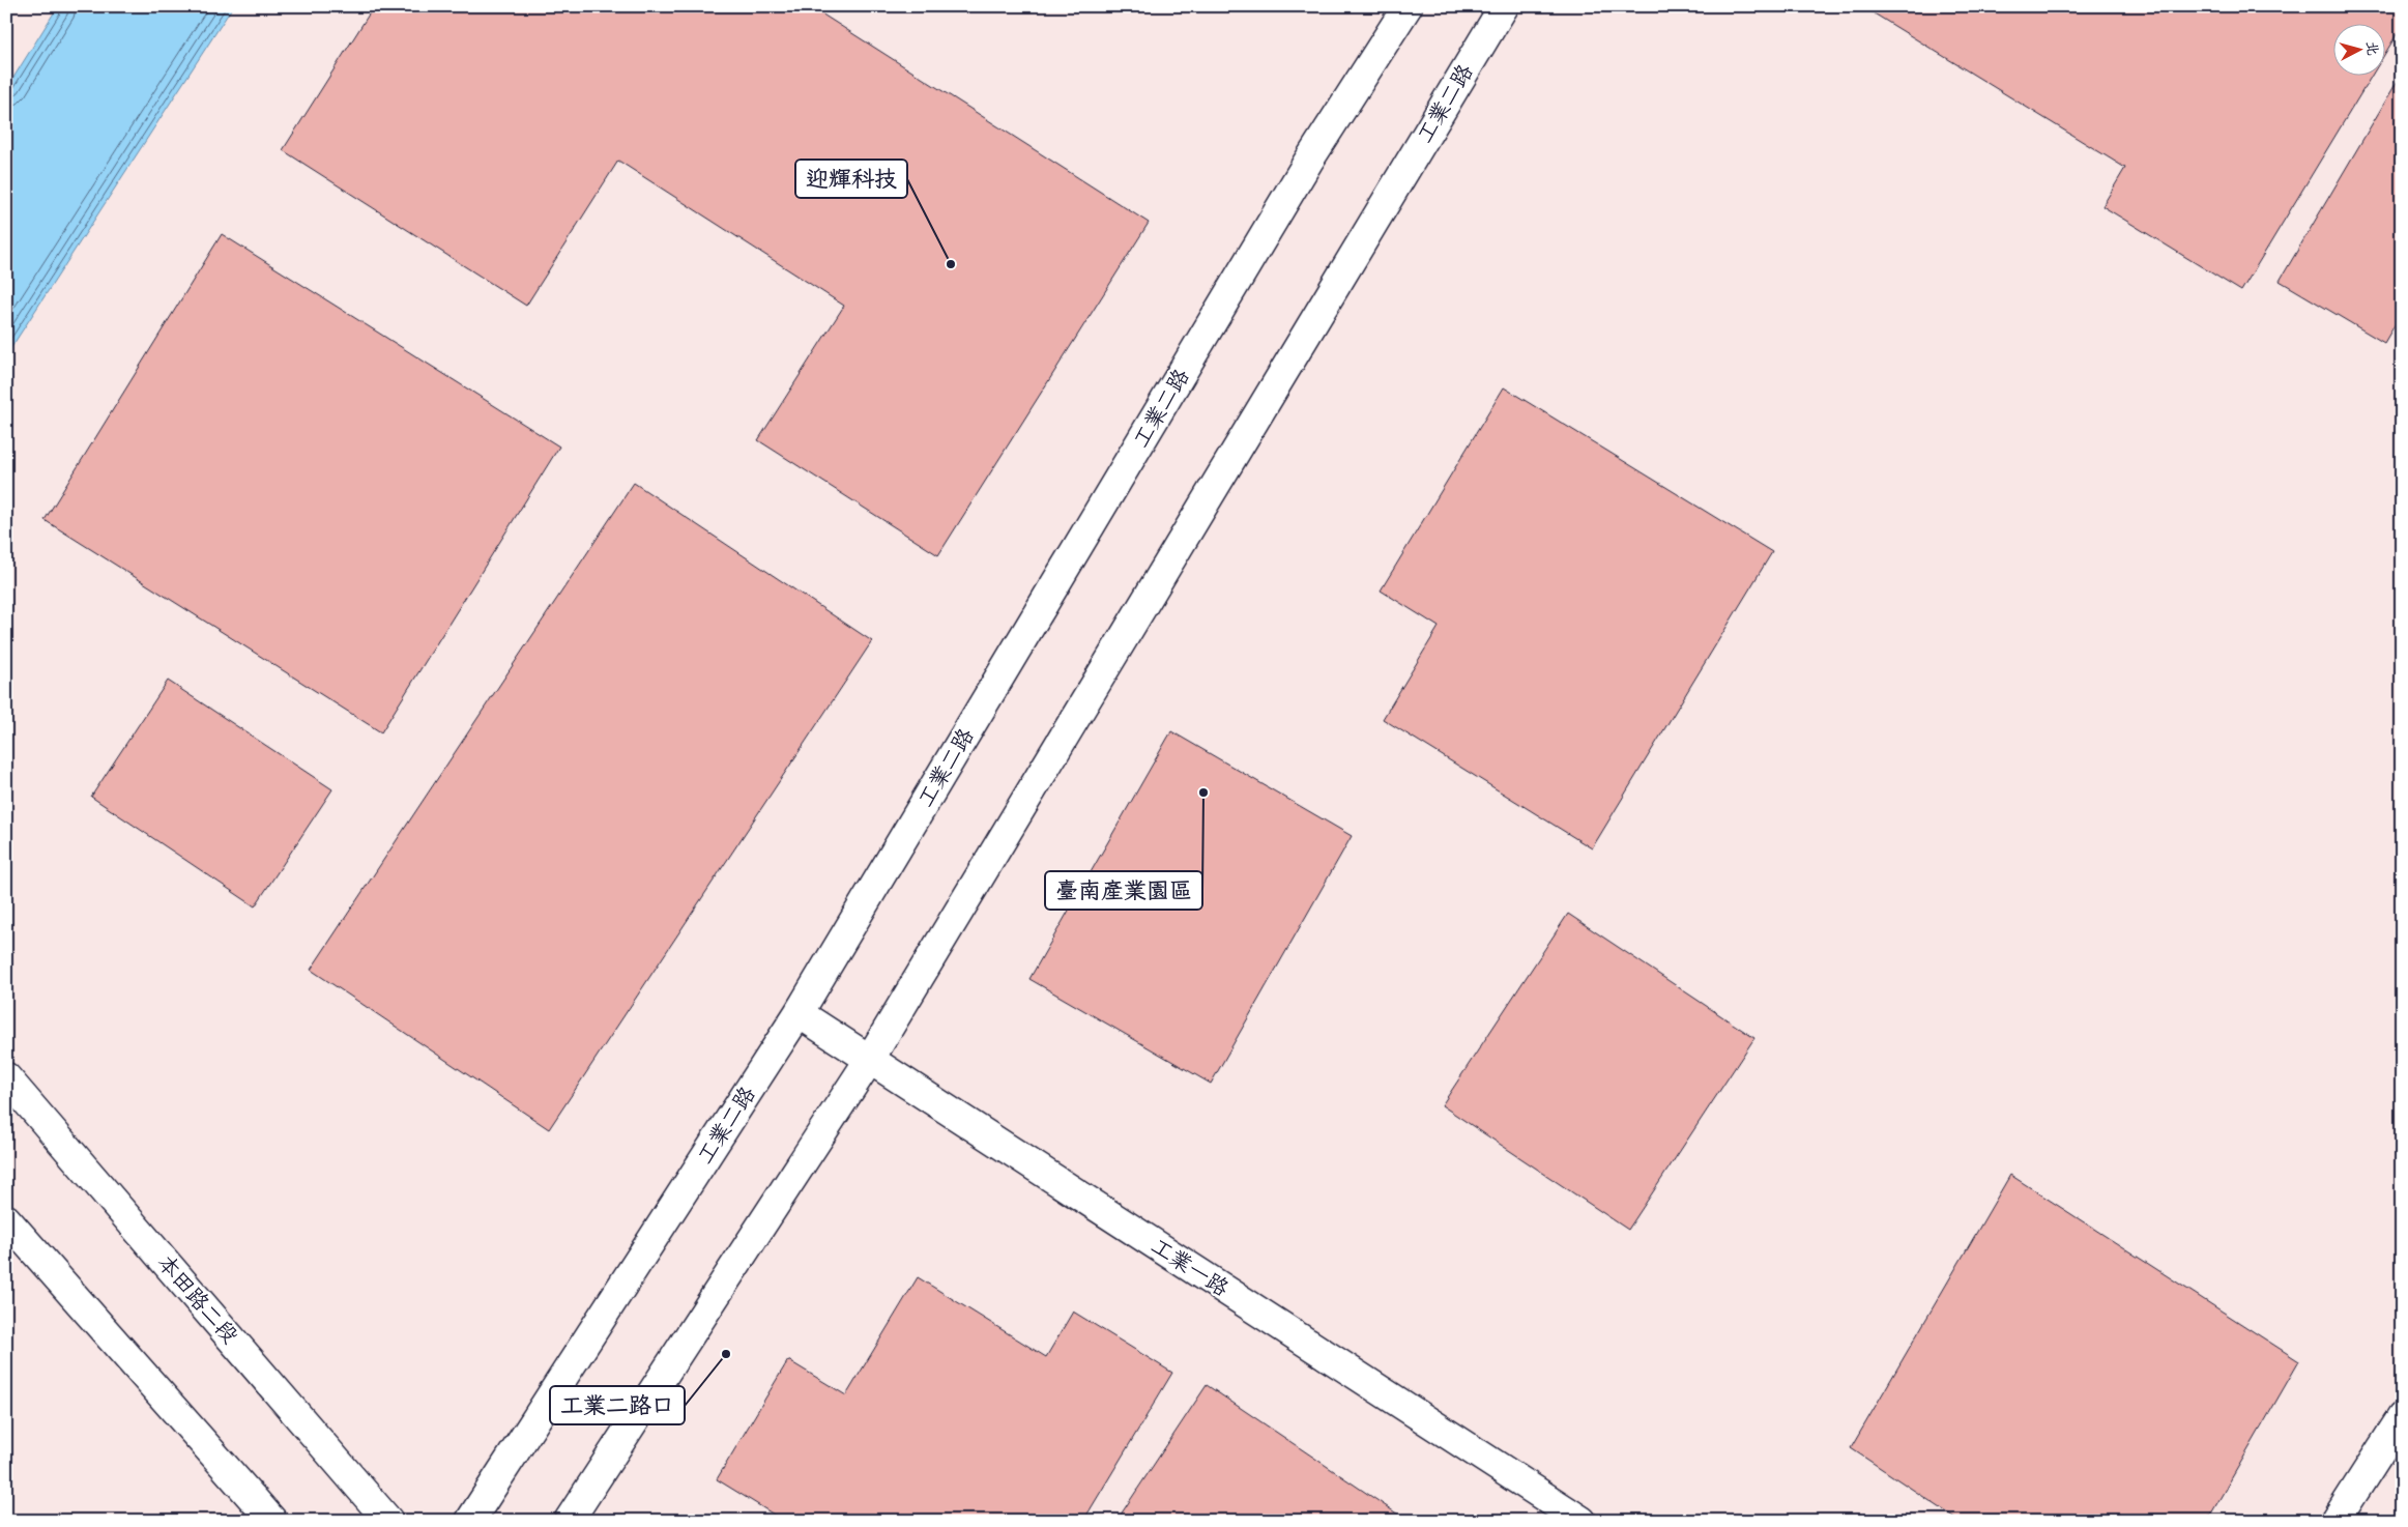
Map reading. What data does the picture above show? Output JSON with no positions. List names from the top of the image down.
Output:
{
  "streets": {
    "street": ["工業二路", "工業一路", "本田路二段"]
  },
  "crossings": [
    ["工業二路", "工業一路"]
  ],
  "places": ["迎輝科技", "臺南產業園區", "工業二路口"],
  "north": "right"
}
